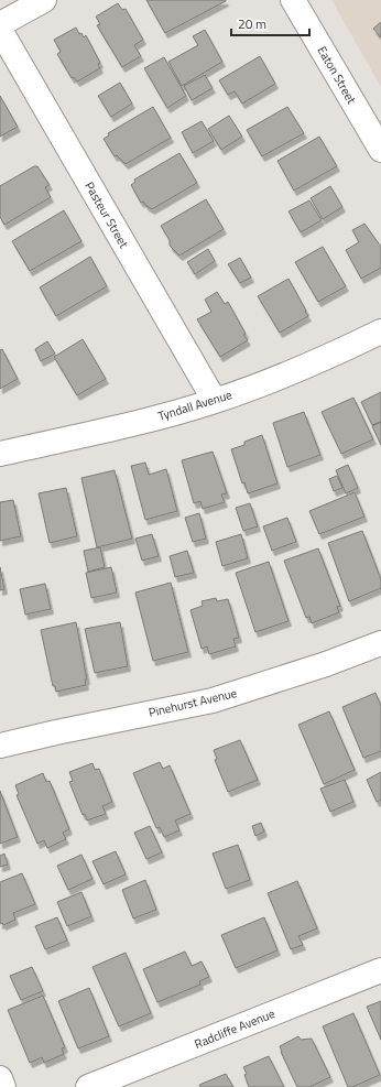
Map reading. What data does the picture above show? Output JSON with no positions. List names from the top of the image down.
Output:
{
  "streets": {
    "street": [
      "Eaton Street",
      "Pasteur Street",
      "Tyndall Avenue",
      "Pinehurst Avenue",
      "Radcliffe Avenue"
    ]
  },
  "crossings": [
    ["Pasteur Street", "Tyndall Avenue"]
  ],
  "scale_bar": "20 m"
}
